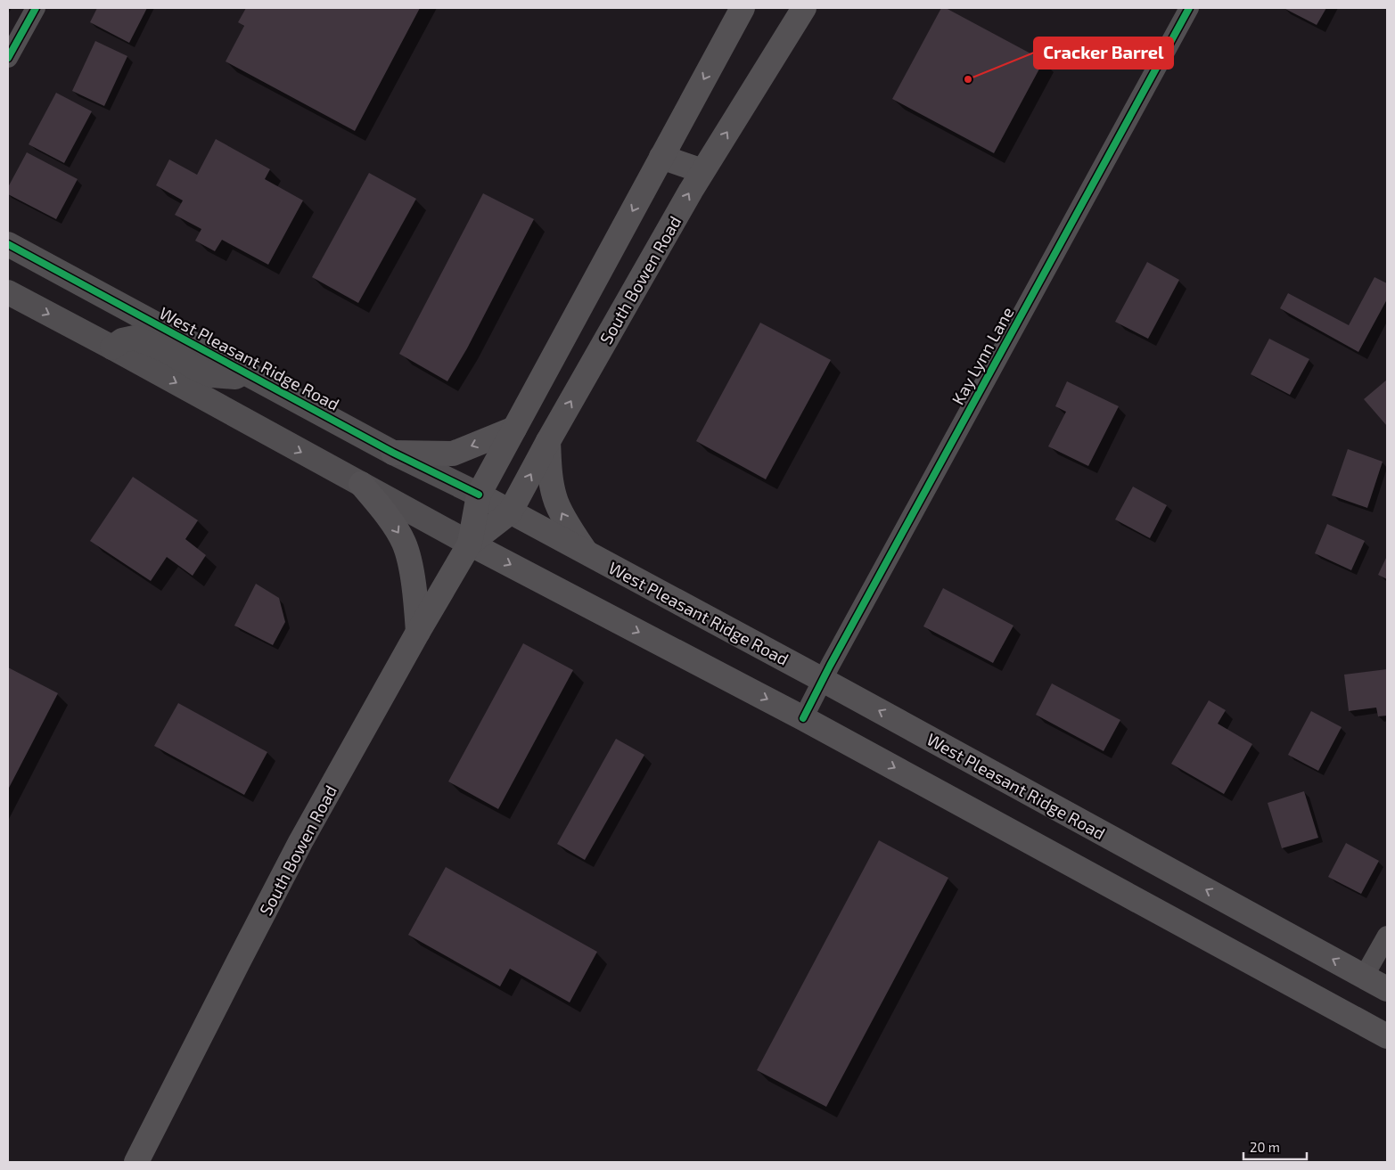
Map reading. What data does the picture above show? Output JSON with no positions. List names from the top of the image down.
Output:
{
  "streets": {
    "main road": ["South Bowen Road", "West Pleasant Ridge Road"],
    "street": ["Kay Lynn Lane"]
  },
  "crossings": [
    ["South Bowen Road", "West Pleasant Ridge Road"],
    ["Kay Lynn Lane", "West Pleasant Ridge Road"]
  ],
  "places": ["Cracker Barrel"],
  "scale_bar": "20 m"
}
